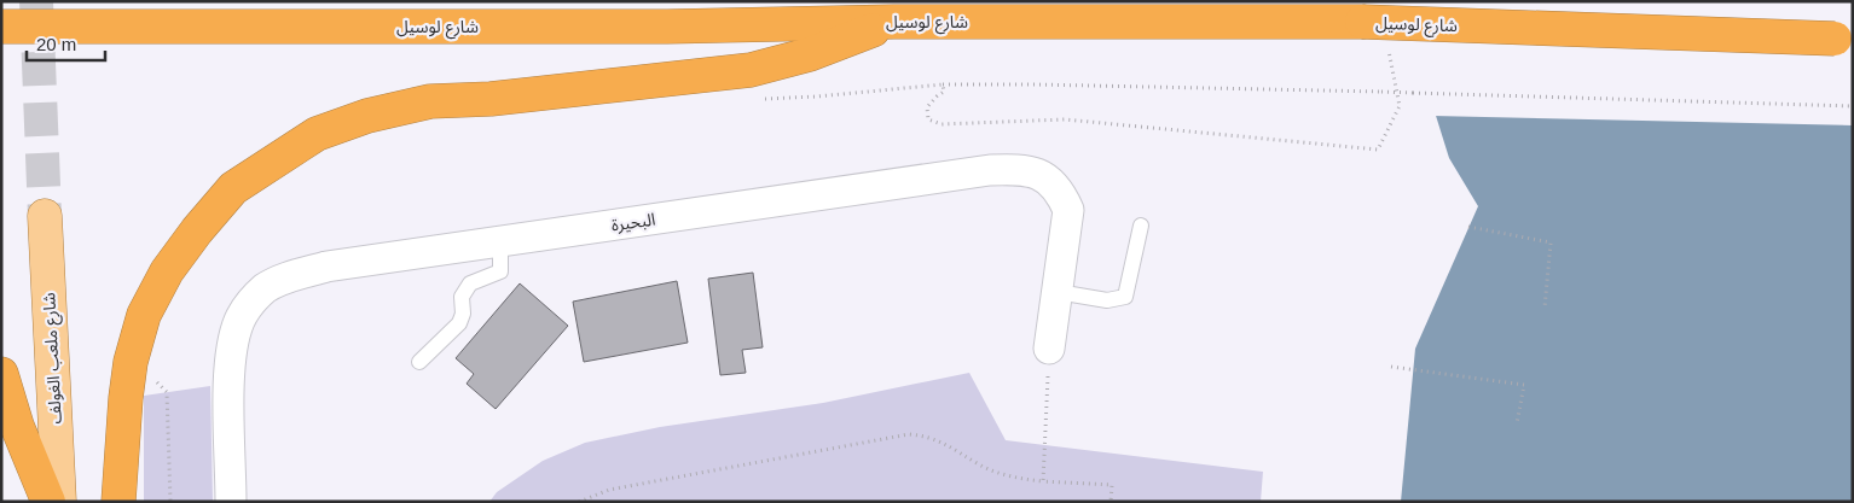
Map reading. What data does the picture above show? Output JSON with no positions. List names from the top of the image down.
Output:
{
  "streets": {
    "highway": ["شارع لوسيل"],
    "main road": ["شارع ملعب الغولف"],
    "street": ["البحيرة"]
  },
  "scale_bar": "20 m"
}
